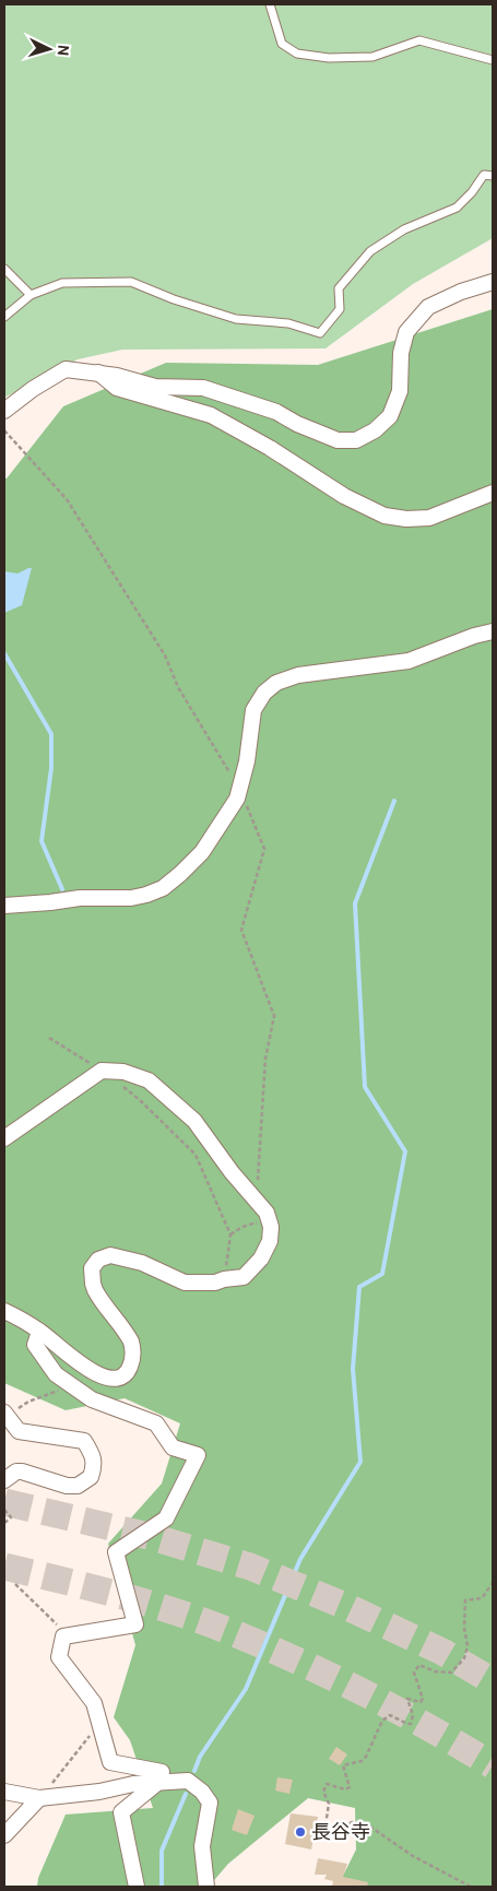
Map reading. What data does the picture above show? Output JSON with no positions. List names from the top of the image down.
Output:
{
  "places": ["長谷寺"],
  "north": "right"
}
